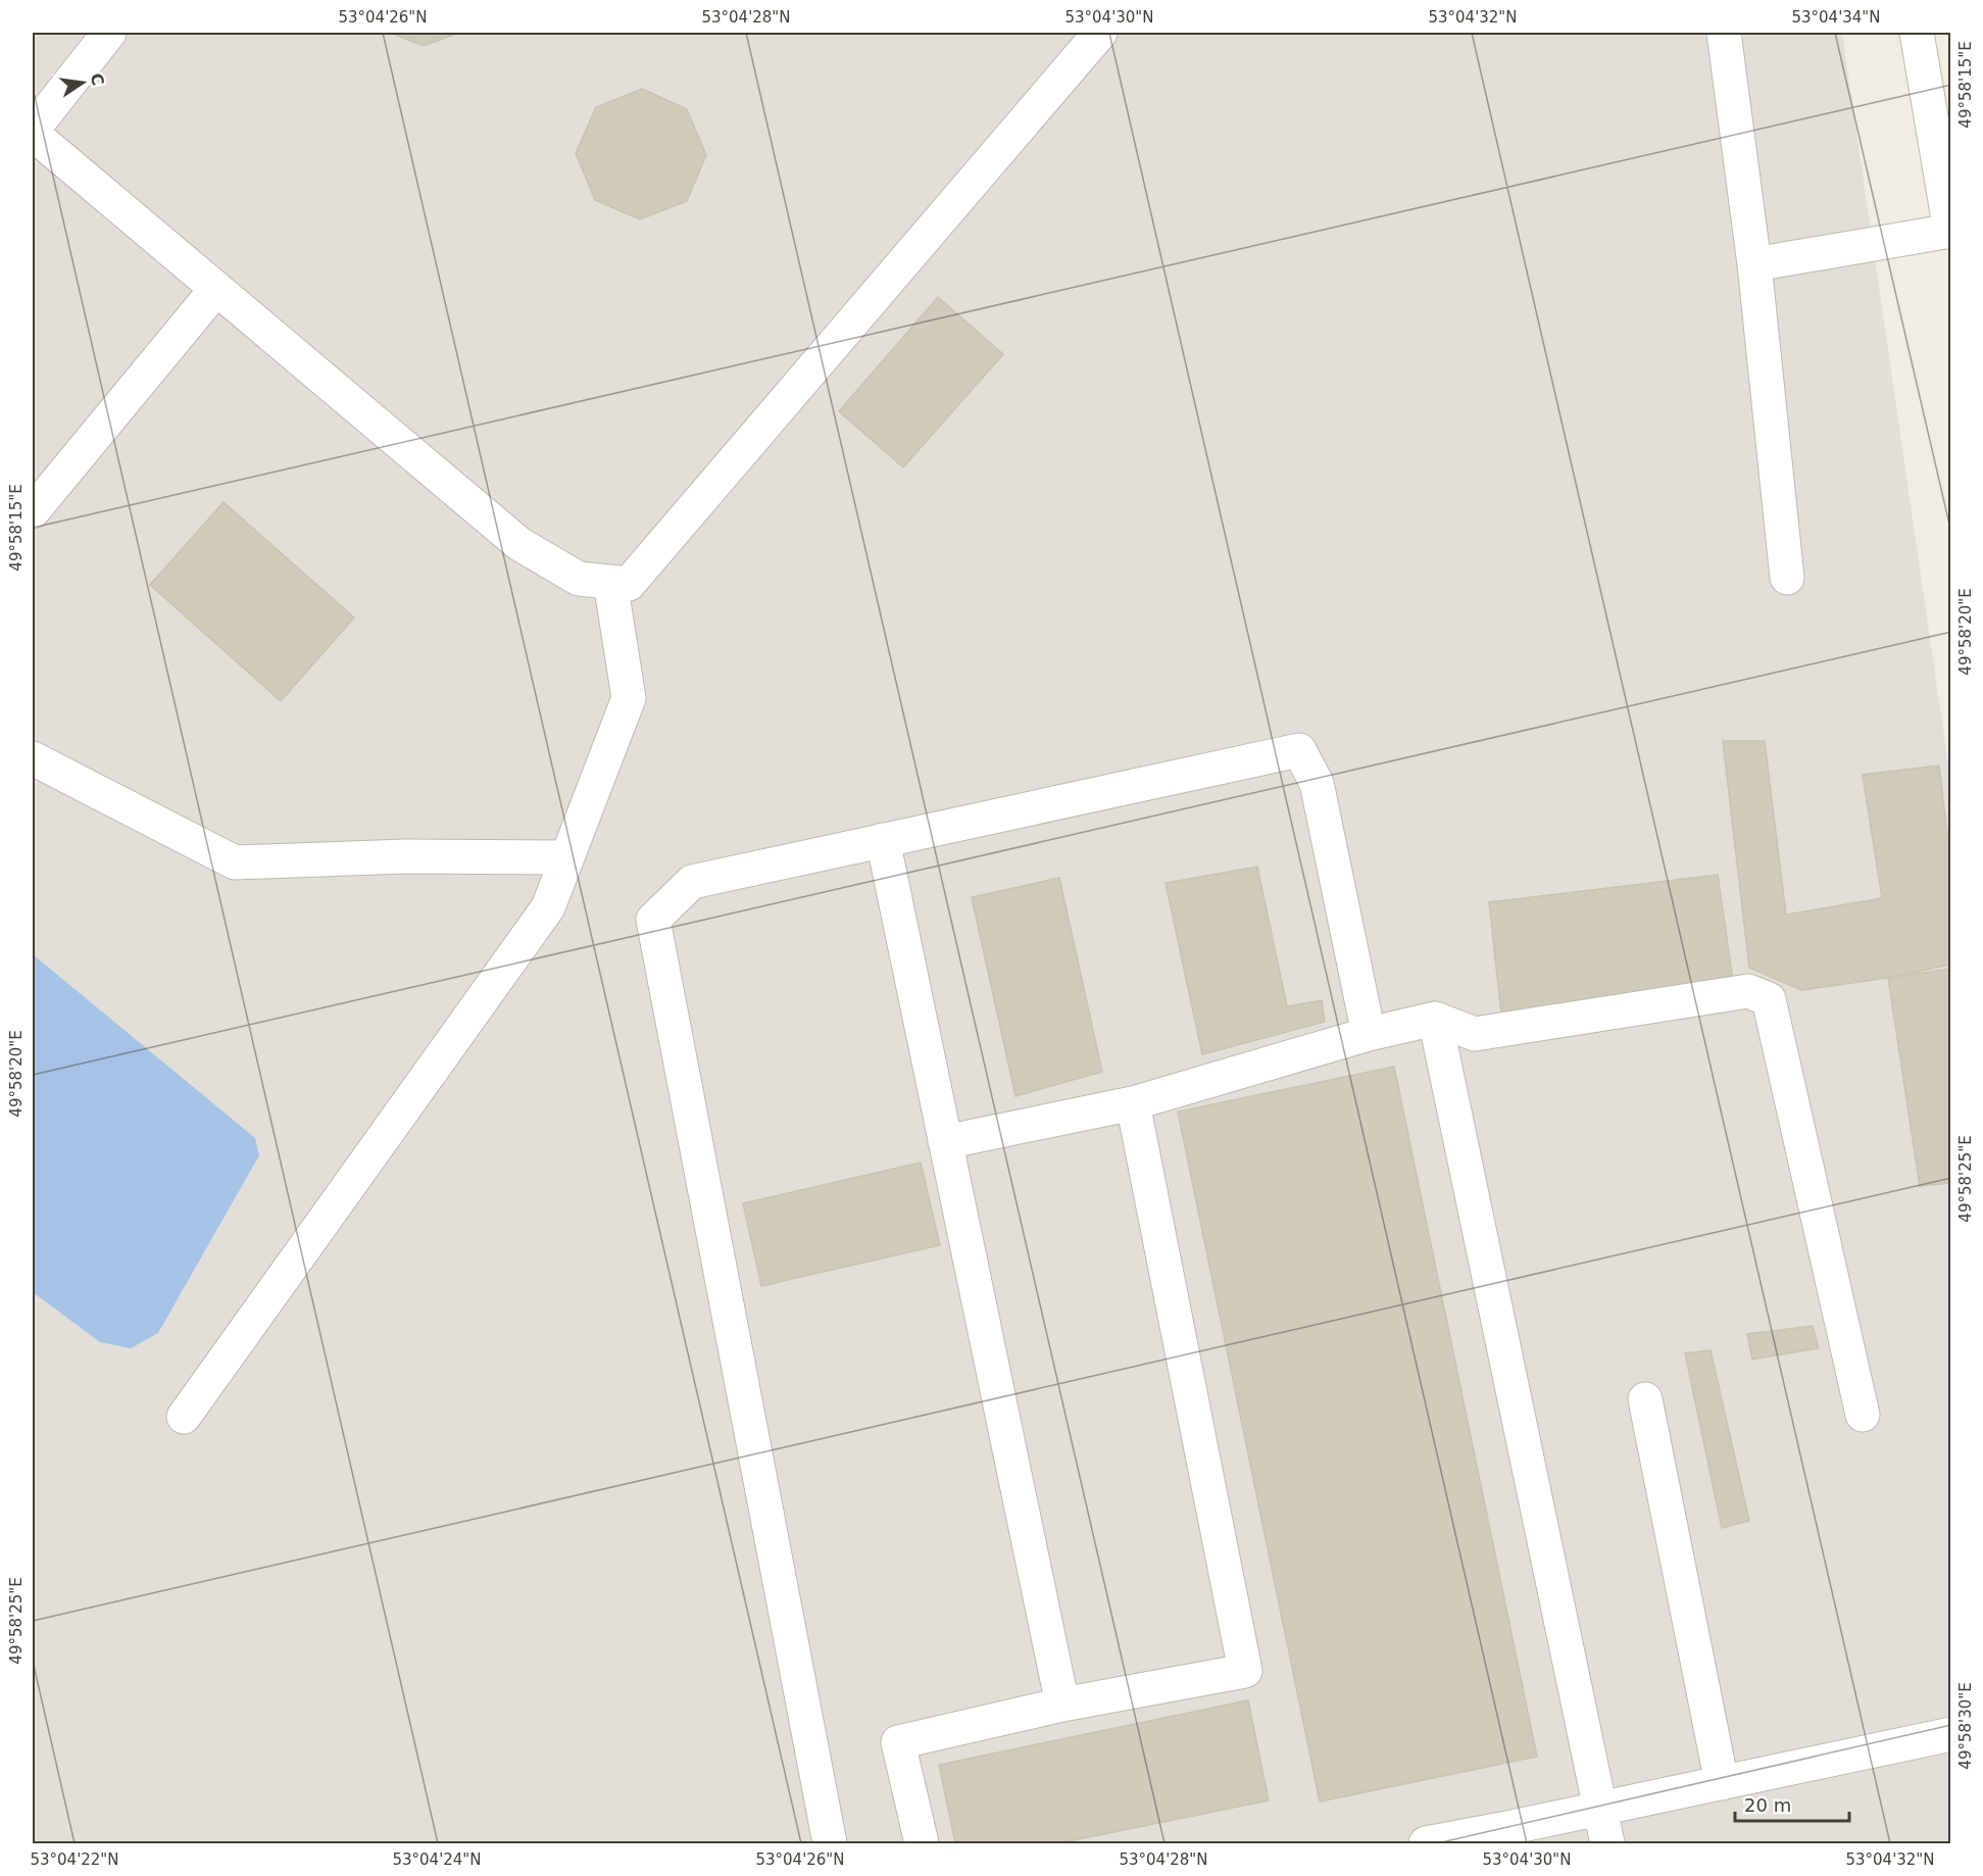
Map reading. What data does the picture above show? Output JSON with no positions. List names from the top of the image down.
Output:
{
  "scale_bar": "20 m",
  "north": "right",
  "coordinates": [
    "53°04'26\"N",
    "53°04'28\"N",
    "53°04'30\"N",
    "53°04'32\"N",
    "53°04'34\"N",
    "49°58'15\"E",
    "49°58'20\"E",
    "49°58'25\"E",
    "49°58'30\"E",
    "53°04'22\"N",
    "53°04'24\"N"
  ]
}
